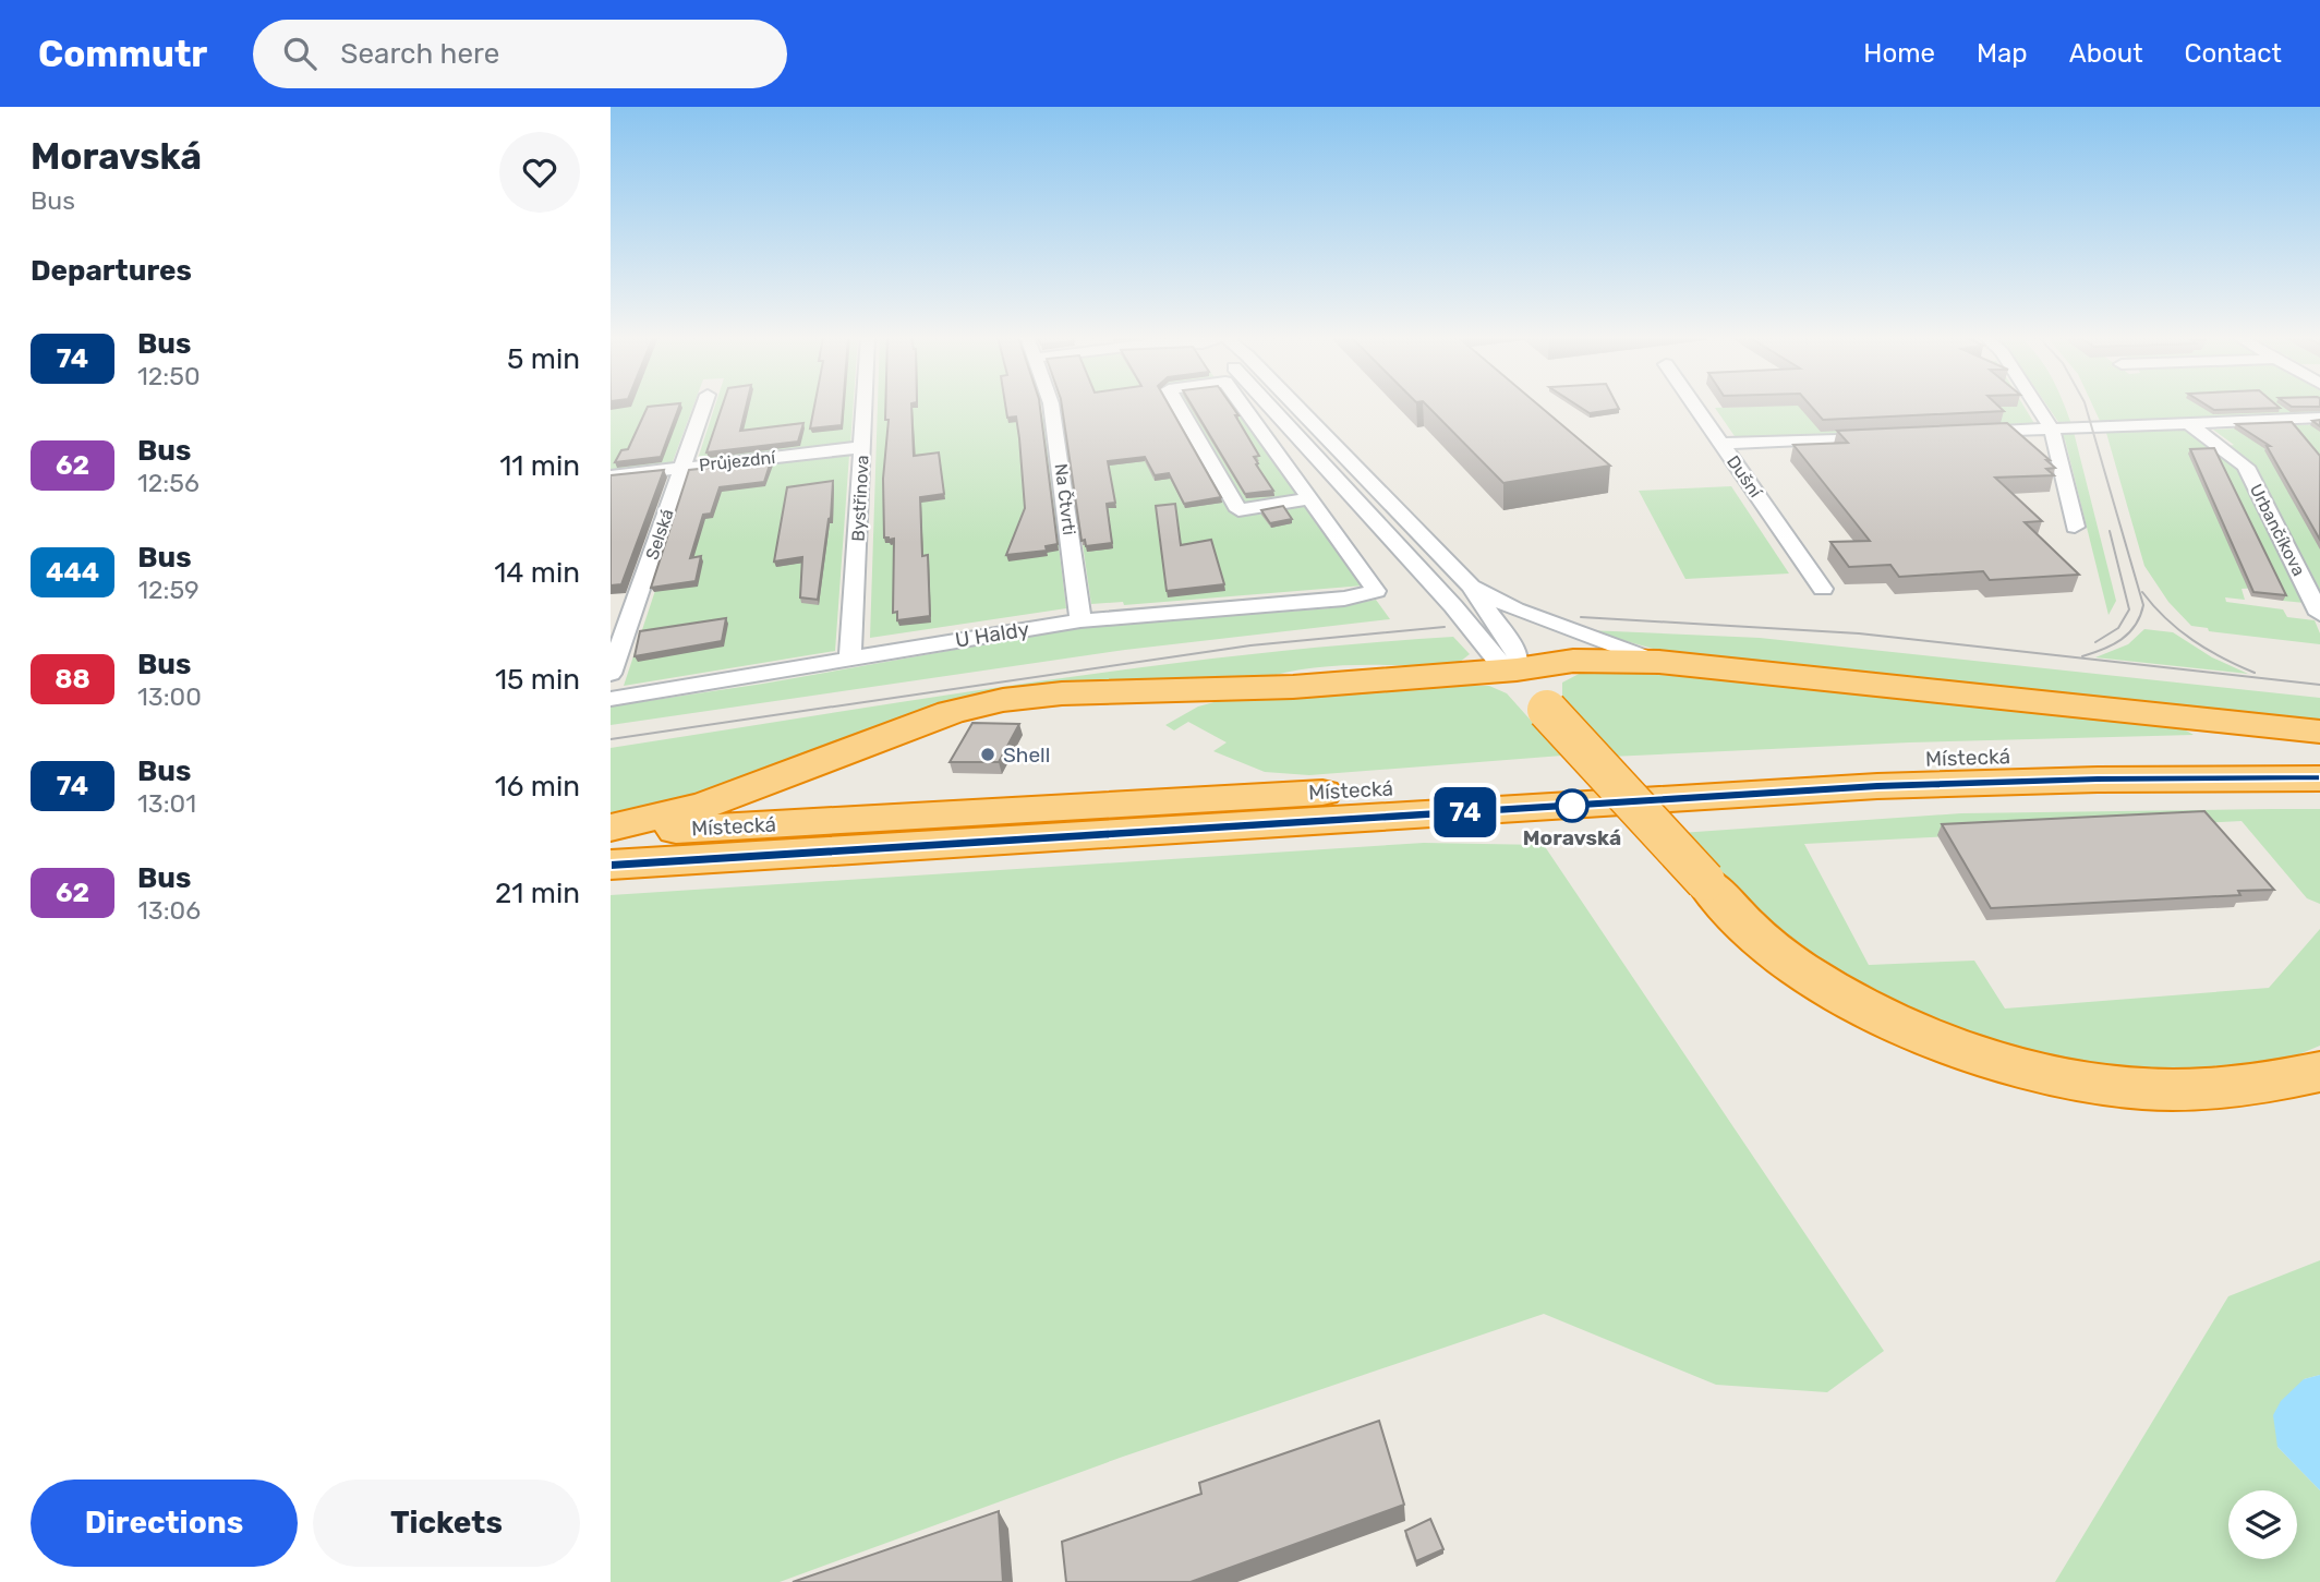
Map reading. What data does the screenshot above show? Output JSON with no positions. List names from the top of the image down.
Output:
{
  "streets": {
    "highway": ["Místecká"],
    "street": [
      "Průjezdní",
      "Dušní",
      "Bystřinova",
      "Na Čtvrti",
      "Urbančíkova",
      "Selská",
      "U Haldy"
    ]
  },
  "crossings": [
    ["Průjezdní", "Bystřinova"],
    ["Průjezdní", "Selská"],
    ["Bystřinova", "U Haldy"],
    ["Na Čtvrti", "U Haldy"]
  ],
  "places": ["Shell", "Moravská"],
  "lines": ["bus line 74"],
  "page": {
    "header": "Commutr",
    "search": "Search here",
    "nav": [
      "Home",
      "Map",
      "About",
      "Contact"
    ],
    "heading": [
      ["Moravská", "Bus"],
      "Departures"
    ],
    "on_map": "74",
    "list": [
      {
        "mark": "74",
        "name": "Bus",
        "note": "12:50",
        "value": "5 min"
      },
      {
        "mark": "62",
        "name": "Bus",
        "note": "12:56",
        "value": "11 min"
      },
      {
        "mark": "444",
        "name": "Bus",
        "note": "12:59",
        "value": "14 min"
      },
      {
        "mark": "88",
        "name": "Bus",
        "note": "13:00",
        "value": "15 min"
      },
      {
        "mark": "74",
        "name": "Bus",
        "note": "13:01",
        "value": "16 min"
      },
      {
        "mark": "62",
        "name": "Bus",
        "note": "13:06",
        "value": "21 min"
      }
    ],
    "buttons": ["Directions", "Tickets"]
  }
}
